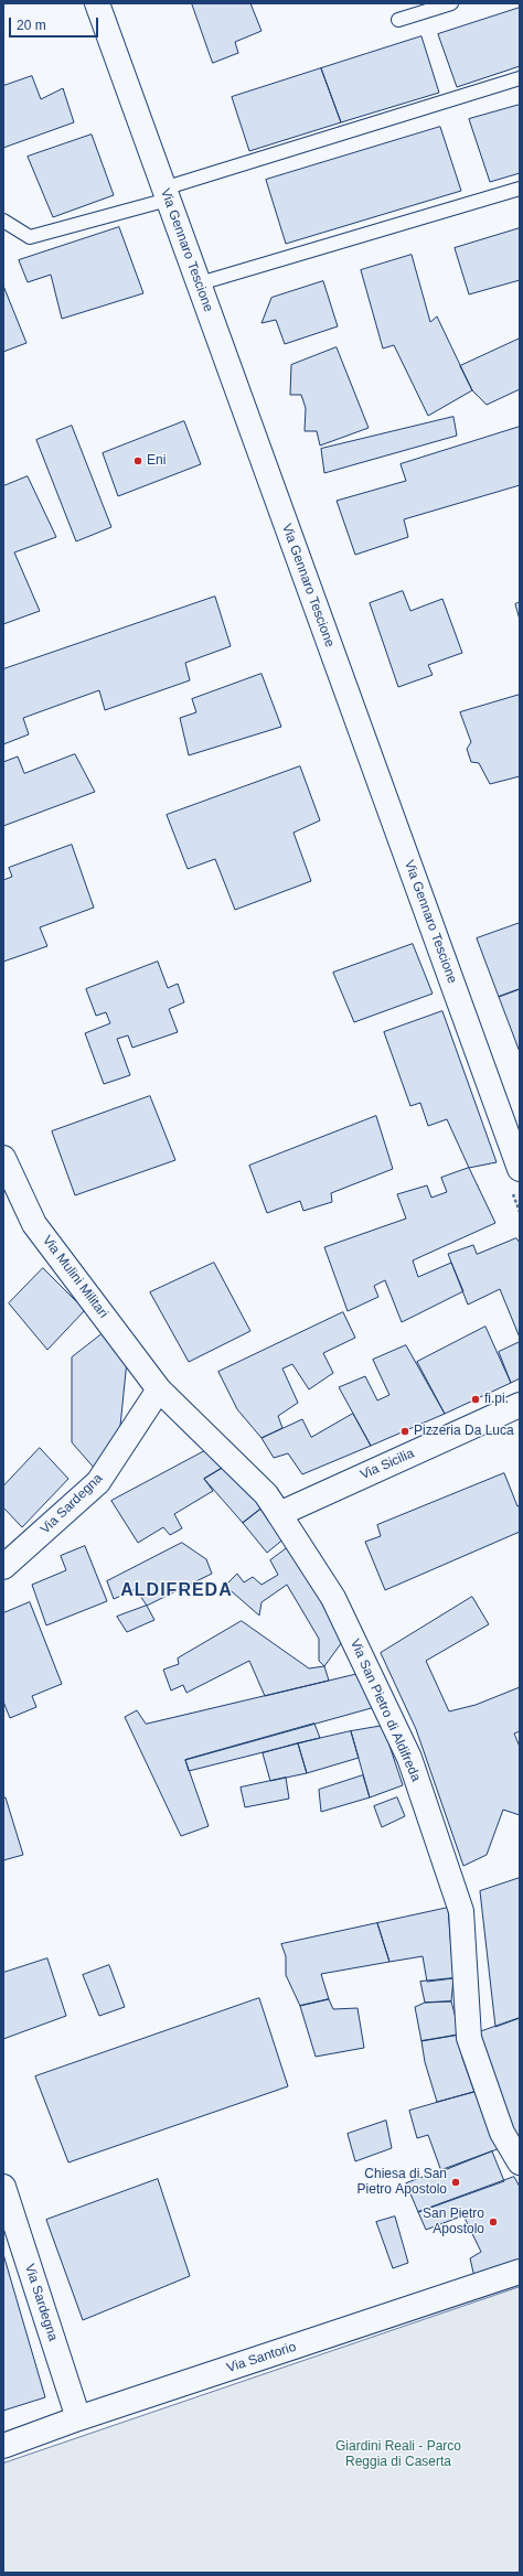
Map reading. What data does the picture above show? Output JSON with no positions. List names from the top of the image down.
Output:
{
  "streets": {
    "street": [
      "Via Gennaro Tescione",
      "Via Mulini Militari",
      "Via Sicilia",
      "Via Sardegna",
      "Via San Pietro di Aldifreda",
      "Via Santorio"
    ]
  },
  "crossings": [
    ["Via Mulini Militari", "Via Sardegna"],
    ["Via Mulini Militari", "Via San Pietro di Aldifreda"],
    ["Via Sicilia", "Via San Pietro di Aldifreda"],
    ["Via Sardegna", "Via San Pietro di Aldifreda"],
    ["Via Sardegna", "Via Santorio"]
  ],
  "districts": ["ALDIFREDA"],
  "parks": ["Giardini Reali - Parco Reggia di Caserta"],
  "places": [
    "Eni",
    "fi.pi.",
    "Pizzeria Da Luca",
    "Chiesa di San Pietro Apostolo",
    "San Pietro Apostolo"
  ],
  "scale_bar": "20 m"
}
